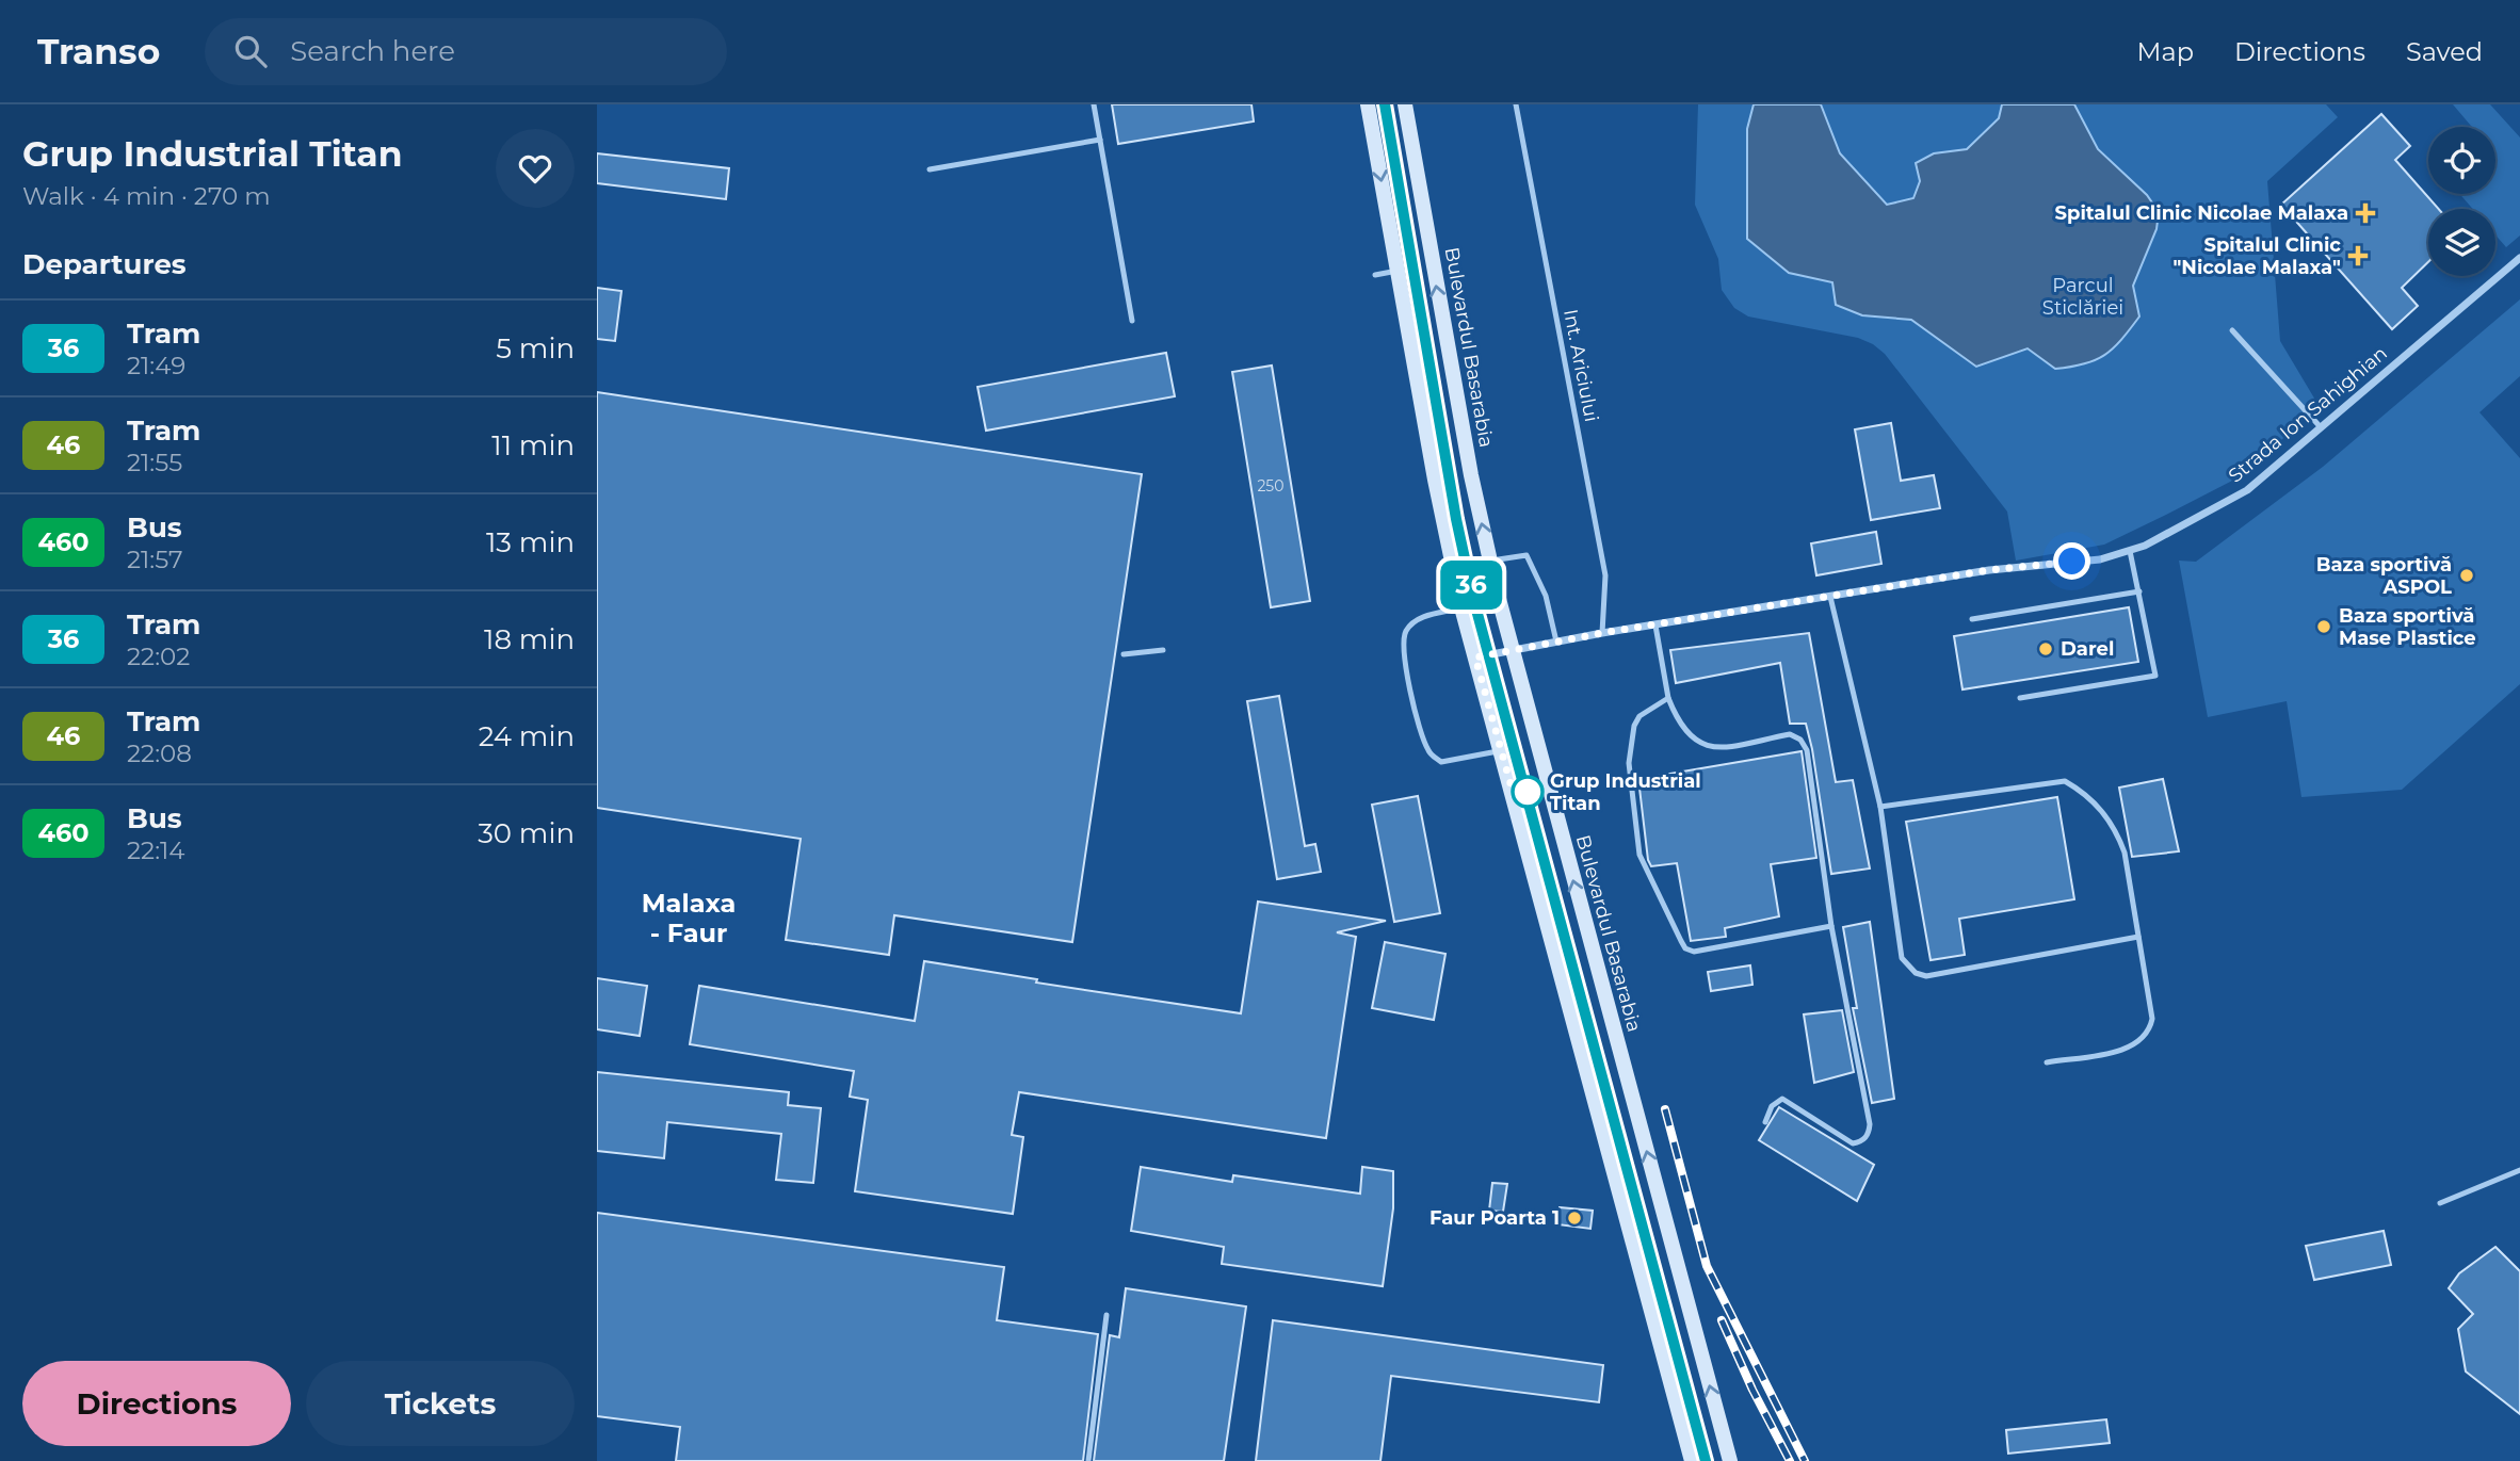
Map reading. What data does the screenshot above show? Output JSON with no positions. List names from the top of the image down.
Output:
{
  "streets": {
    "main road": ["Bulevardul Basarabia"],
    "street": ["Strada Ion Sahighian"],
    "lane": ["Int. Ariciului"]
  },
  "crossings": [
    ["Bulevardul Basarabia", "Strada Ion Sahighian"],
    ["Int. Ariciului", "Strada Ion Sahighian"]
  ],
  "districts": ["Malaxa - Faur"],
  "parks": ["Parcul Sticlăriei"],
  "places": {
    "health": ["Spitalul Clinic Nicolae Malaxa", "Spitalul Clinic \"Nicolae Malaxa\""],
    "other": [
      "Baza sportivă ASPOL",
      "Baza sportivă Mase Plastice",
      "Darel",
      "Grup Industrial Titan",
      "Faur Poarta 1"
    ]
  },
  "lines": ["tram line 36"],
  "house_numbers": ["250"],
  "page": {
    "header": "Transo",
    "search": "Search here",
    "nav": ["Map", "Directions", "Saved"],
    "heading": [
      ["Grup Industrial Titan", "Walk · 4 min · 270 m"],
      "Departures"
    ],
    "on_map": "36",
    "list": [
      {
        "mark": "36",
        "name": "Tram",
        "note": "21:49",
        "value": "5 min"
      },
      {
        "mark": "46",
        "name": "Tram",
        "note": "21:55",
        "value": "11 min"
      },
      {
        "mark": "460",
        "name": "Bus",
        "note": "21:57",
        "value": "13 min"
      },
      {
        "mark": "36",
        "name": "Tram",
        "note": "22:02",
        "value": "18 min"
      },
      {
        "mark": "46",
        "name": "Tram",
        "note": "22:08",
        "value": "24 min"
      },
      {
        "mark": "460",
        "name": "Bus",
        "note": "22:14",
        "value": "30 min"
      }
    ],
    "buttons": ["Directions", "Tickets"]
  }
}
